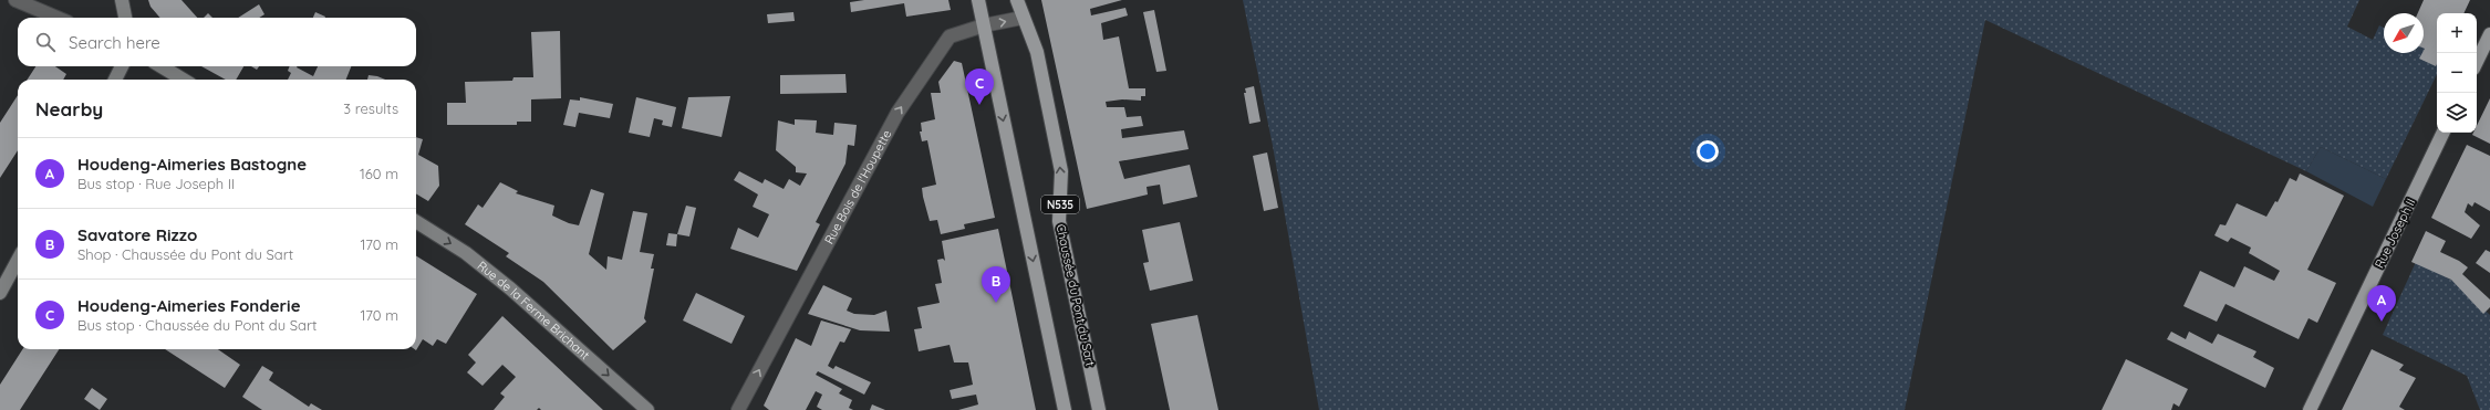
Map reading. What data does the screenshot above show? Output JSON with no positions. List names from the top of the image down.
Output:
{
  "streets": {
    "main road": ["N535", "Rue Joseph II", "Chaussée du Pont du Sart"],
    "street": ["Rue Bois de l'Houpette", "Rue de la Ferme Brichant"]
  },
  "crossings": [
    ["Rue Bois de l'Houpette", "Chaussée du Pont du Sart"]
  ],
  "one_way": ["Rue Bois de l'Houpette", "Rue de la Ferme Brichant"],
  "north": "bottom left",
  "page": {
    "map_buttons": ["+", "−"],
    "search": "Search here",
    "pins": ["C", "B", "A"],
    "heading": ["Nearby", "3 results"],
    "list": [
      {
        "mark": "A",
        "name": "Houdeng-Aimeries Bastogne",
        "note": "Bus stop · Rue Joseph II",
        "value": "160 m"
      },
      {
        "mark": "B",
        "name": "Savatore Rizzo",
        "note": "Shop · Chaussée du Pont du Sart",
        "value": "170 m"
      },
      {
        "mark": "C",
        "name": "Houdeng-Aimeries Fonderie",
        "note": "Bus stop · Chaussée du Pont du Sart",
        "value": "170 m"
      }
    ]
  }
}
